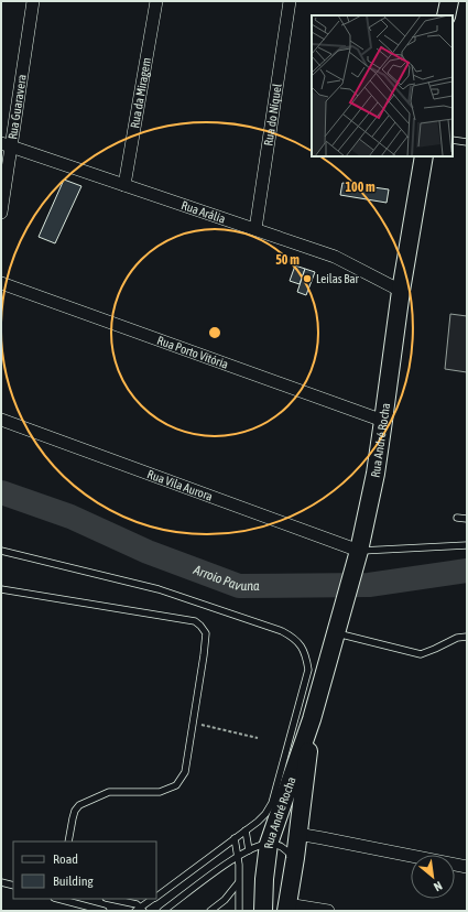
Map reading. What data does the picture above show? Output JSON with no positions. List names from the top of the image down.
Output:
{
  "streets": {
    "main road": ["Rua André Rocha"],
    "street": [
      "Rua da Miragem",
      "Rua Guaravera",
      "Rua do Níquel",
      "Rua Arália",
      "Rua Porto Vitória",
      "Rua Vila Aurora"
    ]
  },
  "crossings": [
    ["Rua da Miragem", "Rua Arália"],
    ["Rua Guaravera", "Rua Arália"],
    ["Rua do Níquel", "Rua Arália"],
    ["Rua Arália", "Rua André Rocha"],
    ["Rua Porto Vitória", "Rua André Rocha"],
    ["Rua André Rocha", "Rua Vila Aurora"]
  ],
  "water": ["Arroio Pavuna"],
  "places": ["Leilas Bar"],
  "legend": ["Road", "Building"],
  "north": "bottom right",
  "rings": ["100 m", "50 m"]
}
